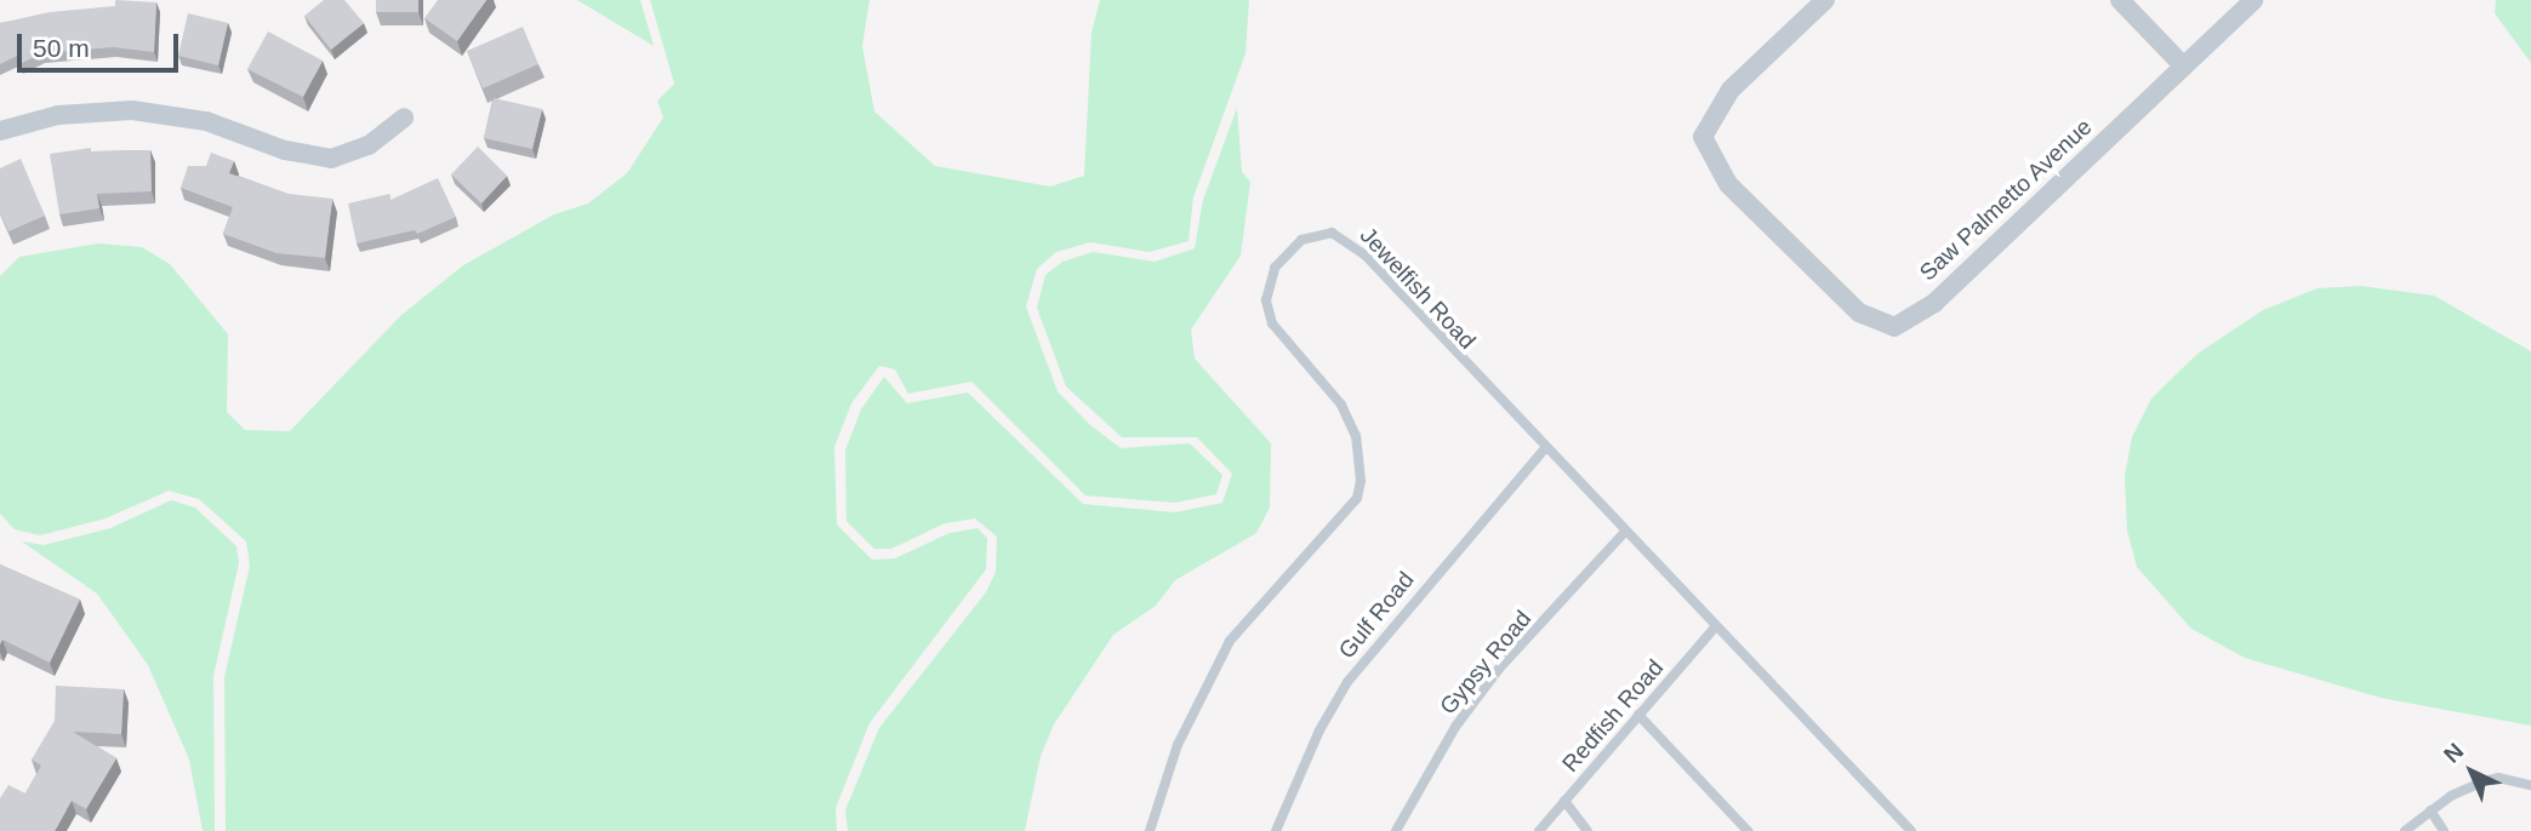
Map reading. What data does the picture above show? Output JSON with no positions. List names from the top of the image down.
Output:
{
  "streets": {
    "street": ["Saw Palmetto Avenue"],
    "lane": [
      "Jewelfish Road",
      "Gulf Road",
      "Gypsy Road",
      "Redfish Road"
    ]
  },
  "crossings": [
    ["Jewelfish Road", "Gulf Road"],
    ["Jewelfish Road", "Gypsy Road"],
    ["Jewelfish Road", "Redfish Road"]
  ],
  "scale_bar": "50 m",
  "north": "top left"
}
